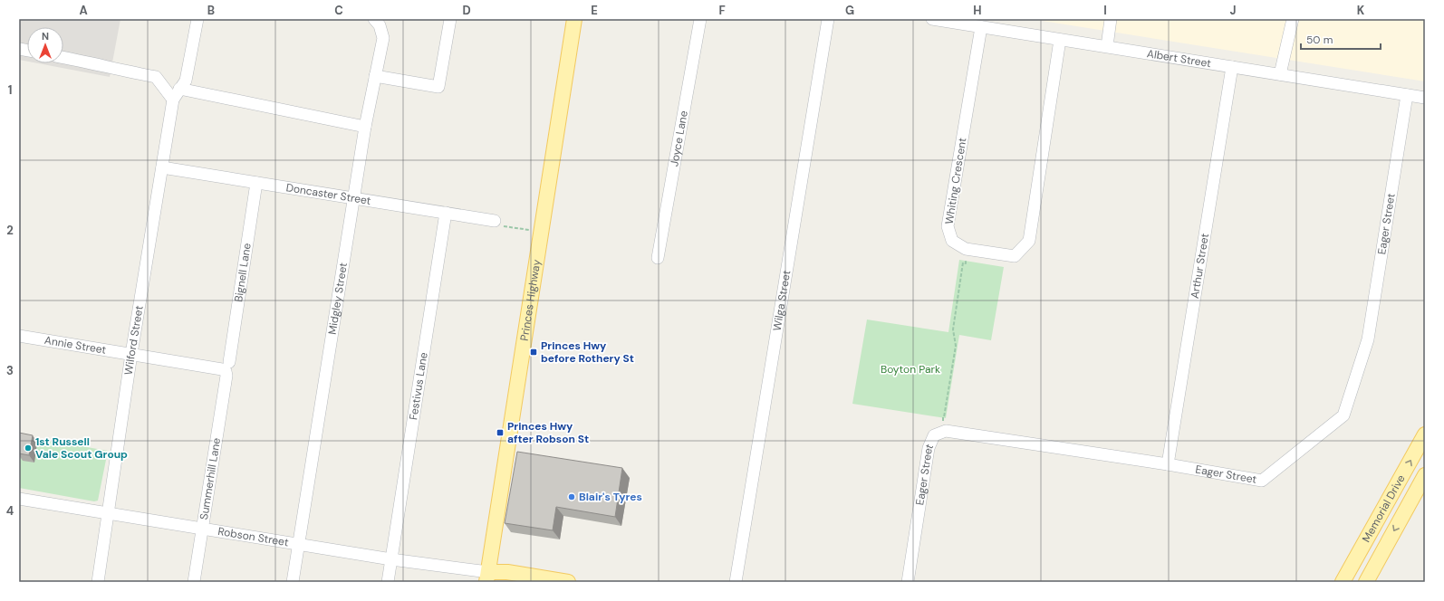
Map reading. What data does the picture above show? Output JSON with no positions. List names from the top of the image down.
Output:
{
  "streets": {
    "main road": ["Princes Highway", "Memorial Drive"],
    "street": [
      "Albert Street",
      "Joyce Lane",
      "Whiting Crescent",
      "Doncaster Street",
      "Eager Street",
      "Arthur Street",
      "Bignell Lane",
      "Midgley Street",
      "Wilga Street",
      "Wilford Street",
      "Annie Street",
      "Festivus Lane",
      "Summerhill Lane",
      "Robson Street"
    ]
  },
  "crossings": [
    ["Albert Street", "Whiting Crescent"],
    ["Albert Street", "Eager Street"],
    ["Albert Street", "Arthur Street"],
    ["Doncaster Street", "Bignell Lane"],
    ["Doncaster Street", "Midgley Street"],
    ["Doncaster Street", "Wilford Street"],
    ["Doncaster Street", "Festivus Lane"],
    ["Eager Street", "Arthur Street"],
    ["Midgley Street", "Robson Street"],
    ["Princes Highway", "Robson Street"],
    ["Wilford Street", "Annie Street"],
    ["Wilford Street", "Robson Street"],
    ["Annie Street", "Summerhill Lane"],
    ["Festivus Lane", "Robson Street"],
    ["Summerhill Lane", "Robson Street"]
  ],
  "parks": ["Boyton Park"],
  "places": {
    "transit": ["Princes Hwy before Rothery St", "Princes Hwy after Robson St"],
    "other": ["1st Russell Vale Scout Group", "Blair's Tyres"]
  },
  "scale_bar": "50 m",
  "north": "top",
  "grid": {
    "columns": [
      "A",
      "B",
      "C",
      "D",
      "E",
      "F",
      "G",
      "H",
      "I",
      "J",
      "K"
    ],
    "rows": [
      "1",
      "2",
      "3",
      "4"
    ]
  }
}
